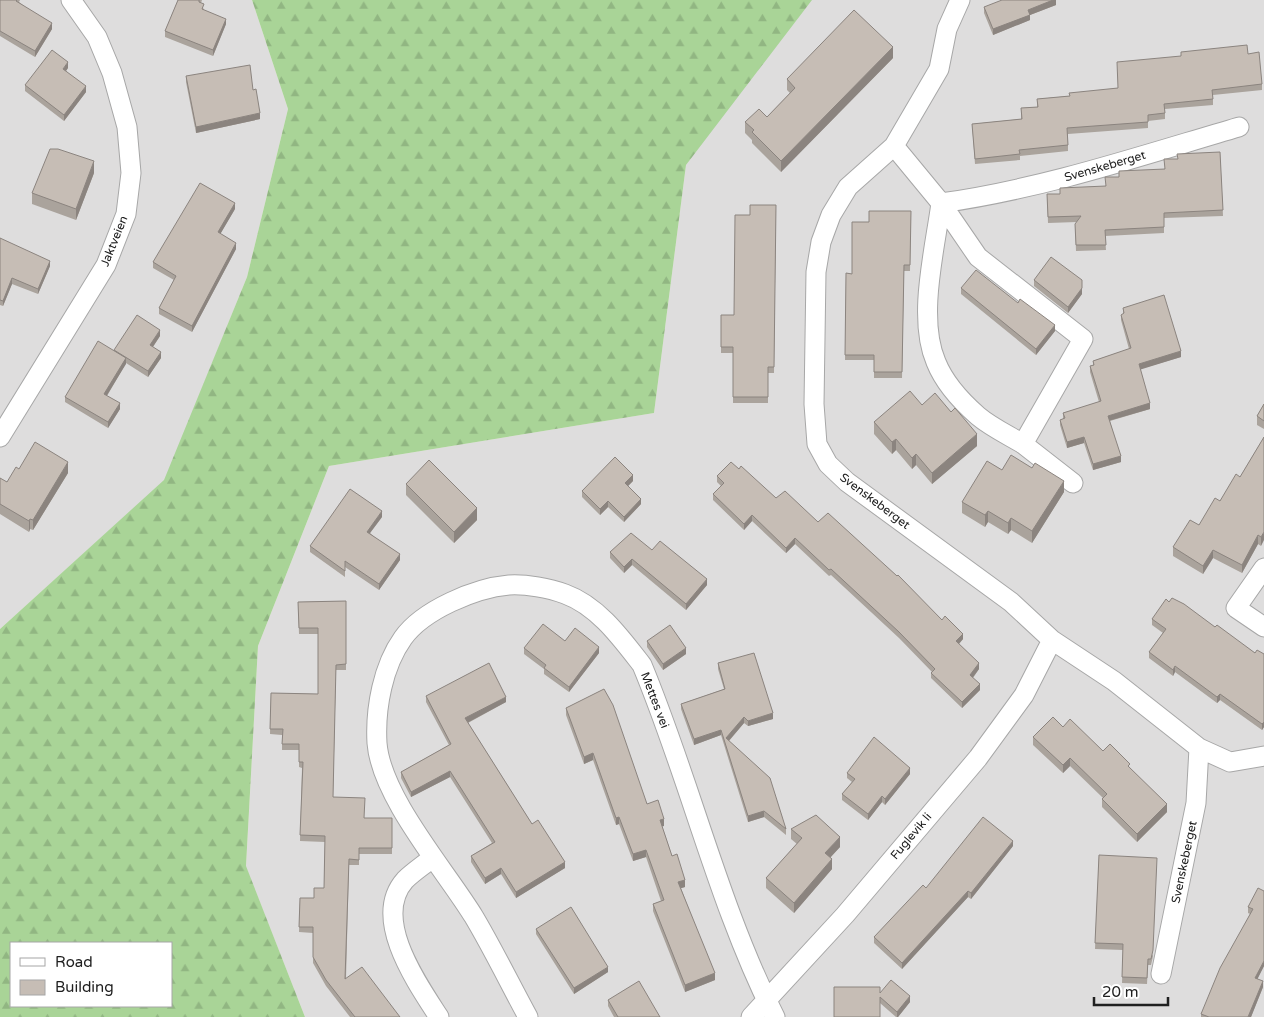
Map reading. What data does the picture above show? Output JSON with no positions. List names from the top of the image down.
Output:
{
  "streets": {
    "street": [
      "Svenskeberget",
      "Jaktveien",
      "Mettes vei",
      "Fuglevik li"
    ]
  },
  "crossings": [
    ["Svenskeberget", "Fuglevik li"],
    ["Mettes vei", "Fuglevik li"]
  ],
  "legend": ["Road", "Building"],
  "scale_bar": "20 m"
}
